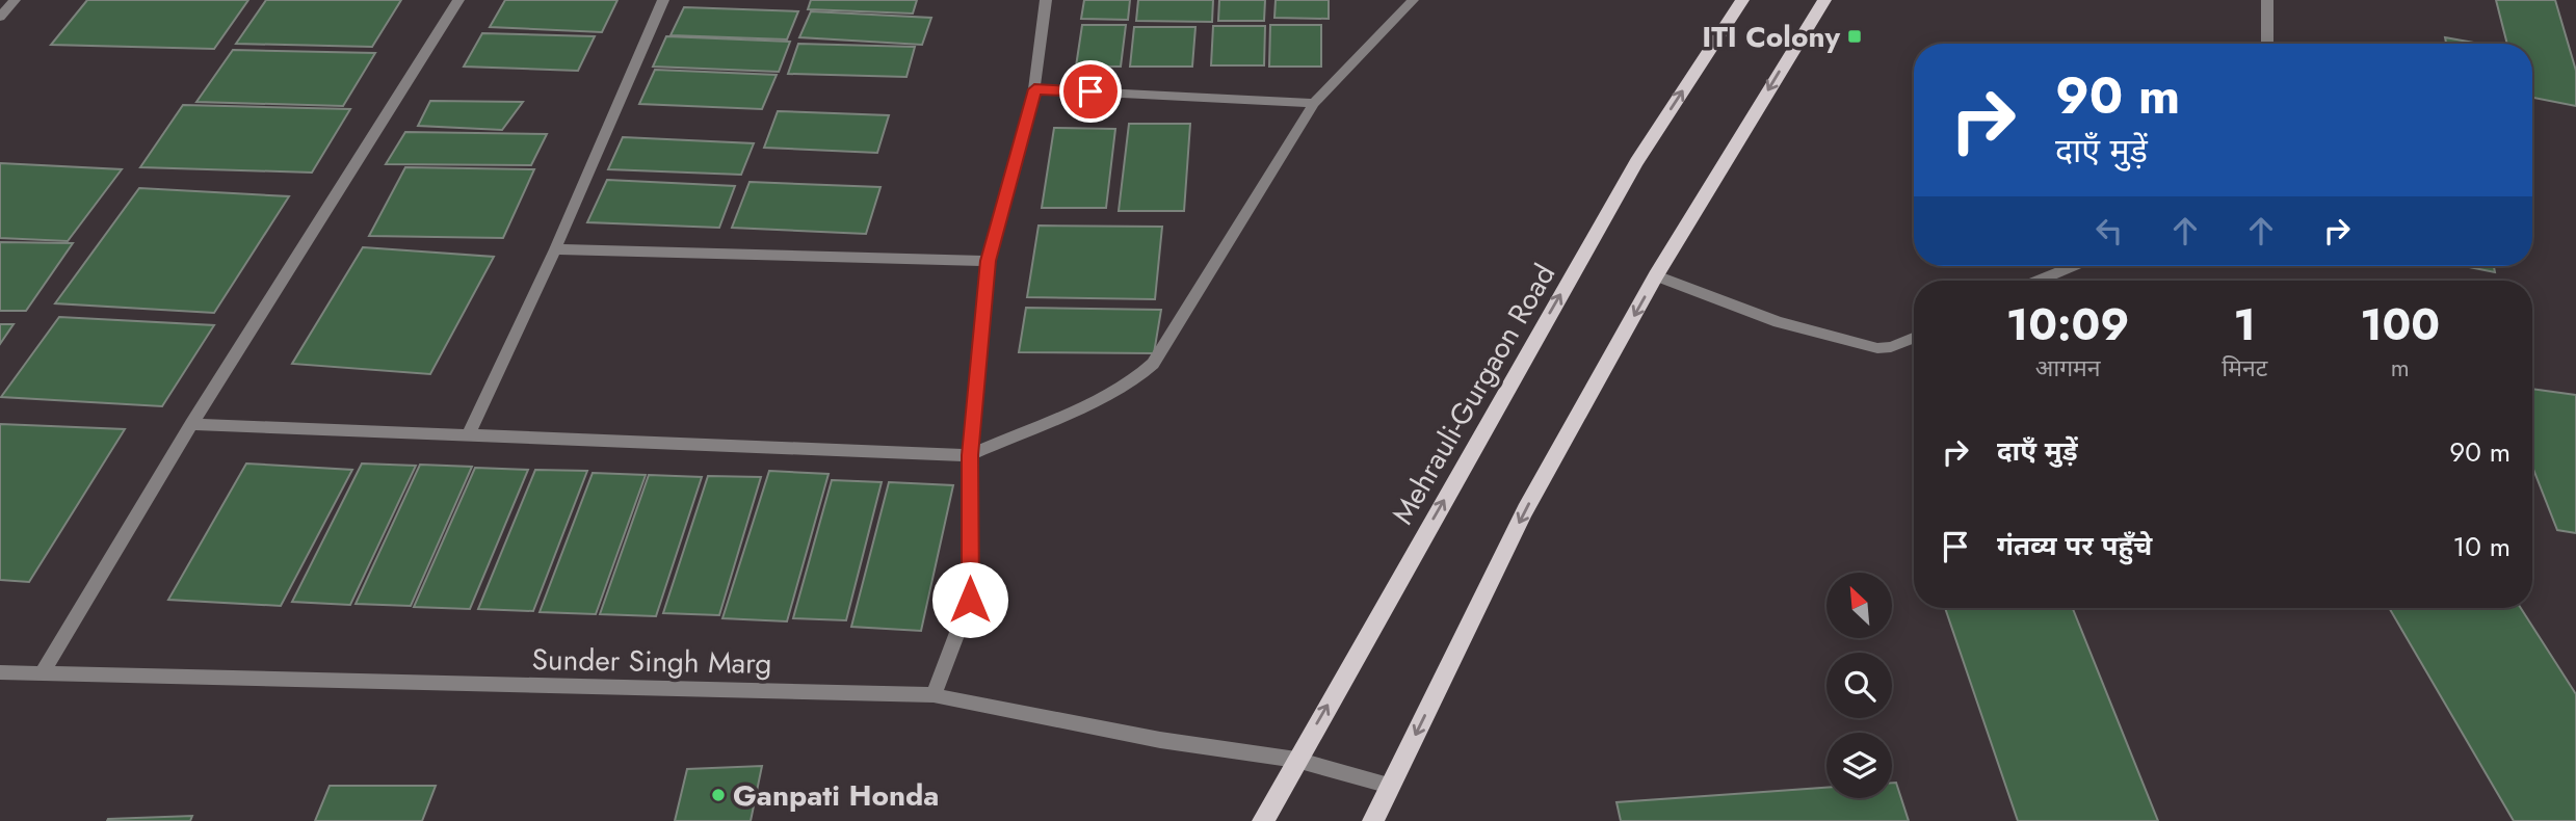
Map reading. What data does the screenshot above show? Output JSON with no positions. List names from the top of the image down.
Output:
{
  "streets": {
    "main road": ["Mehrauli-Gurgaon Road"],
    "street": ["Sunder Singh Marg"]
  },
  "crossings": [
    ["Mehrauli-Gurgaon Road", "Sunder Singh Marg"]
  ],
  "places": {
    "transit": ["ITI Colony"],
    "other": ["Ganpati Honda"]
  },
  "north": "top left",
  "page": {
    "turn": ["90 m", "दाएँ मुड़ें"],
    "eta": [
      "10:09",
      "आगमन",
      "1",
      "मिनट",
      "100",
      "m"
    ],
    "list": [
      {
        "name": "दाएँ मुड़ें",
        "value": "90 m"
      },
      {
        "name": "गंतव्य पर पहुँचे",
        "value": "10 m"
      }
    ]
  }
}
